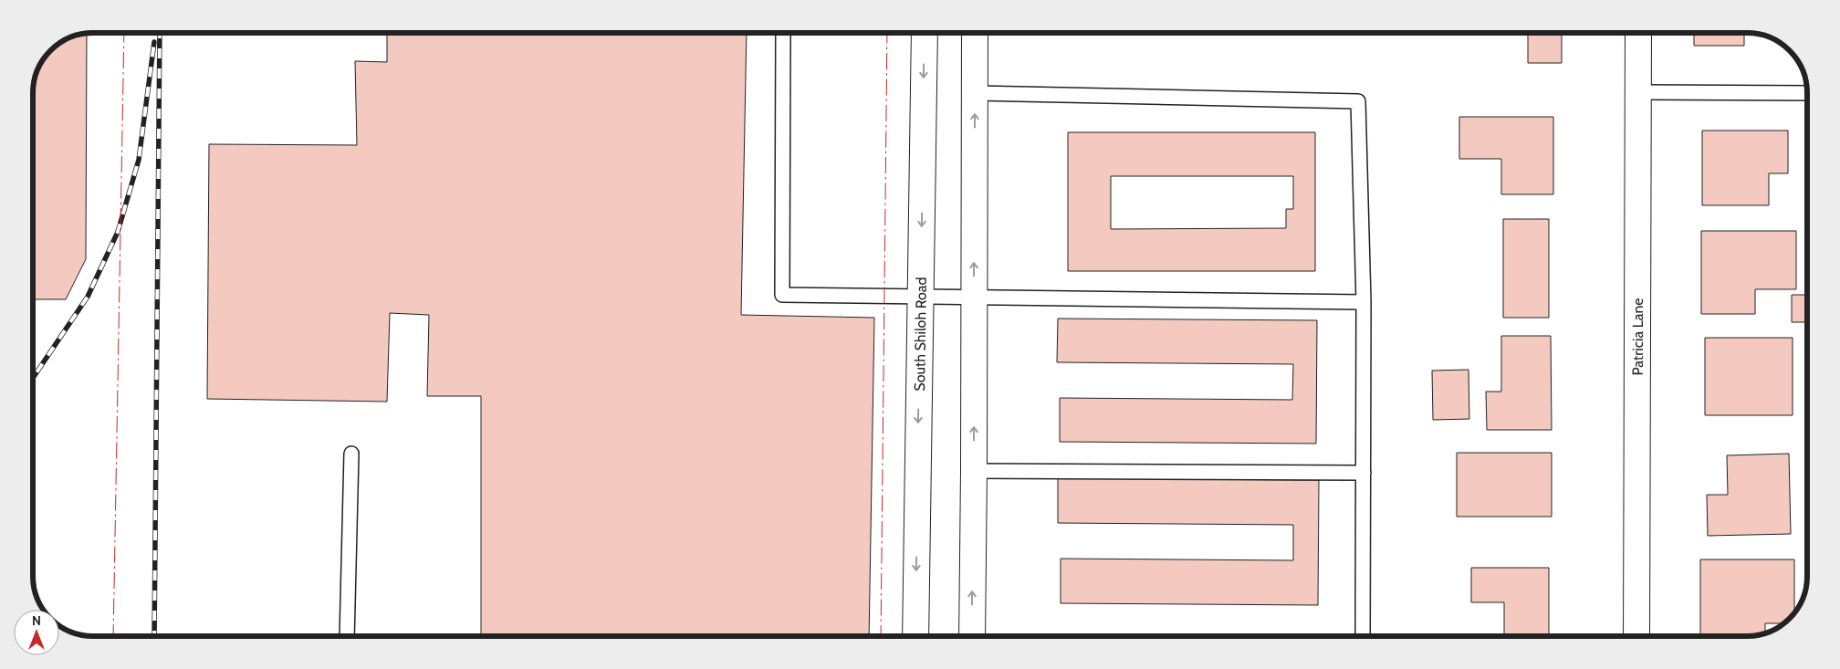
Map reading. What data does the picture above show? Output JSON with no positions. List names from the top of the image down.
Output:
{
  "streets": {
    "main road": ["South Shiloh Road", "Patricia Lane"]
  },
  "north": "top"
}
